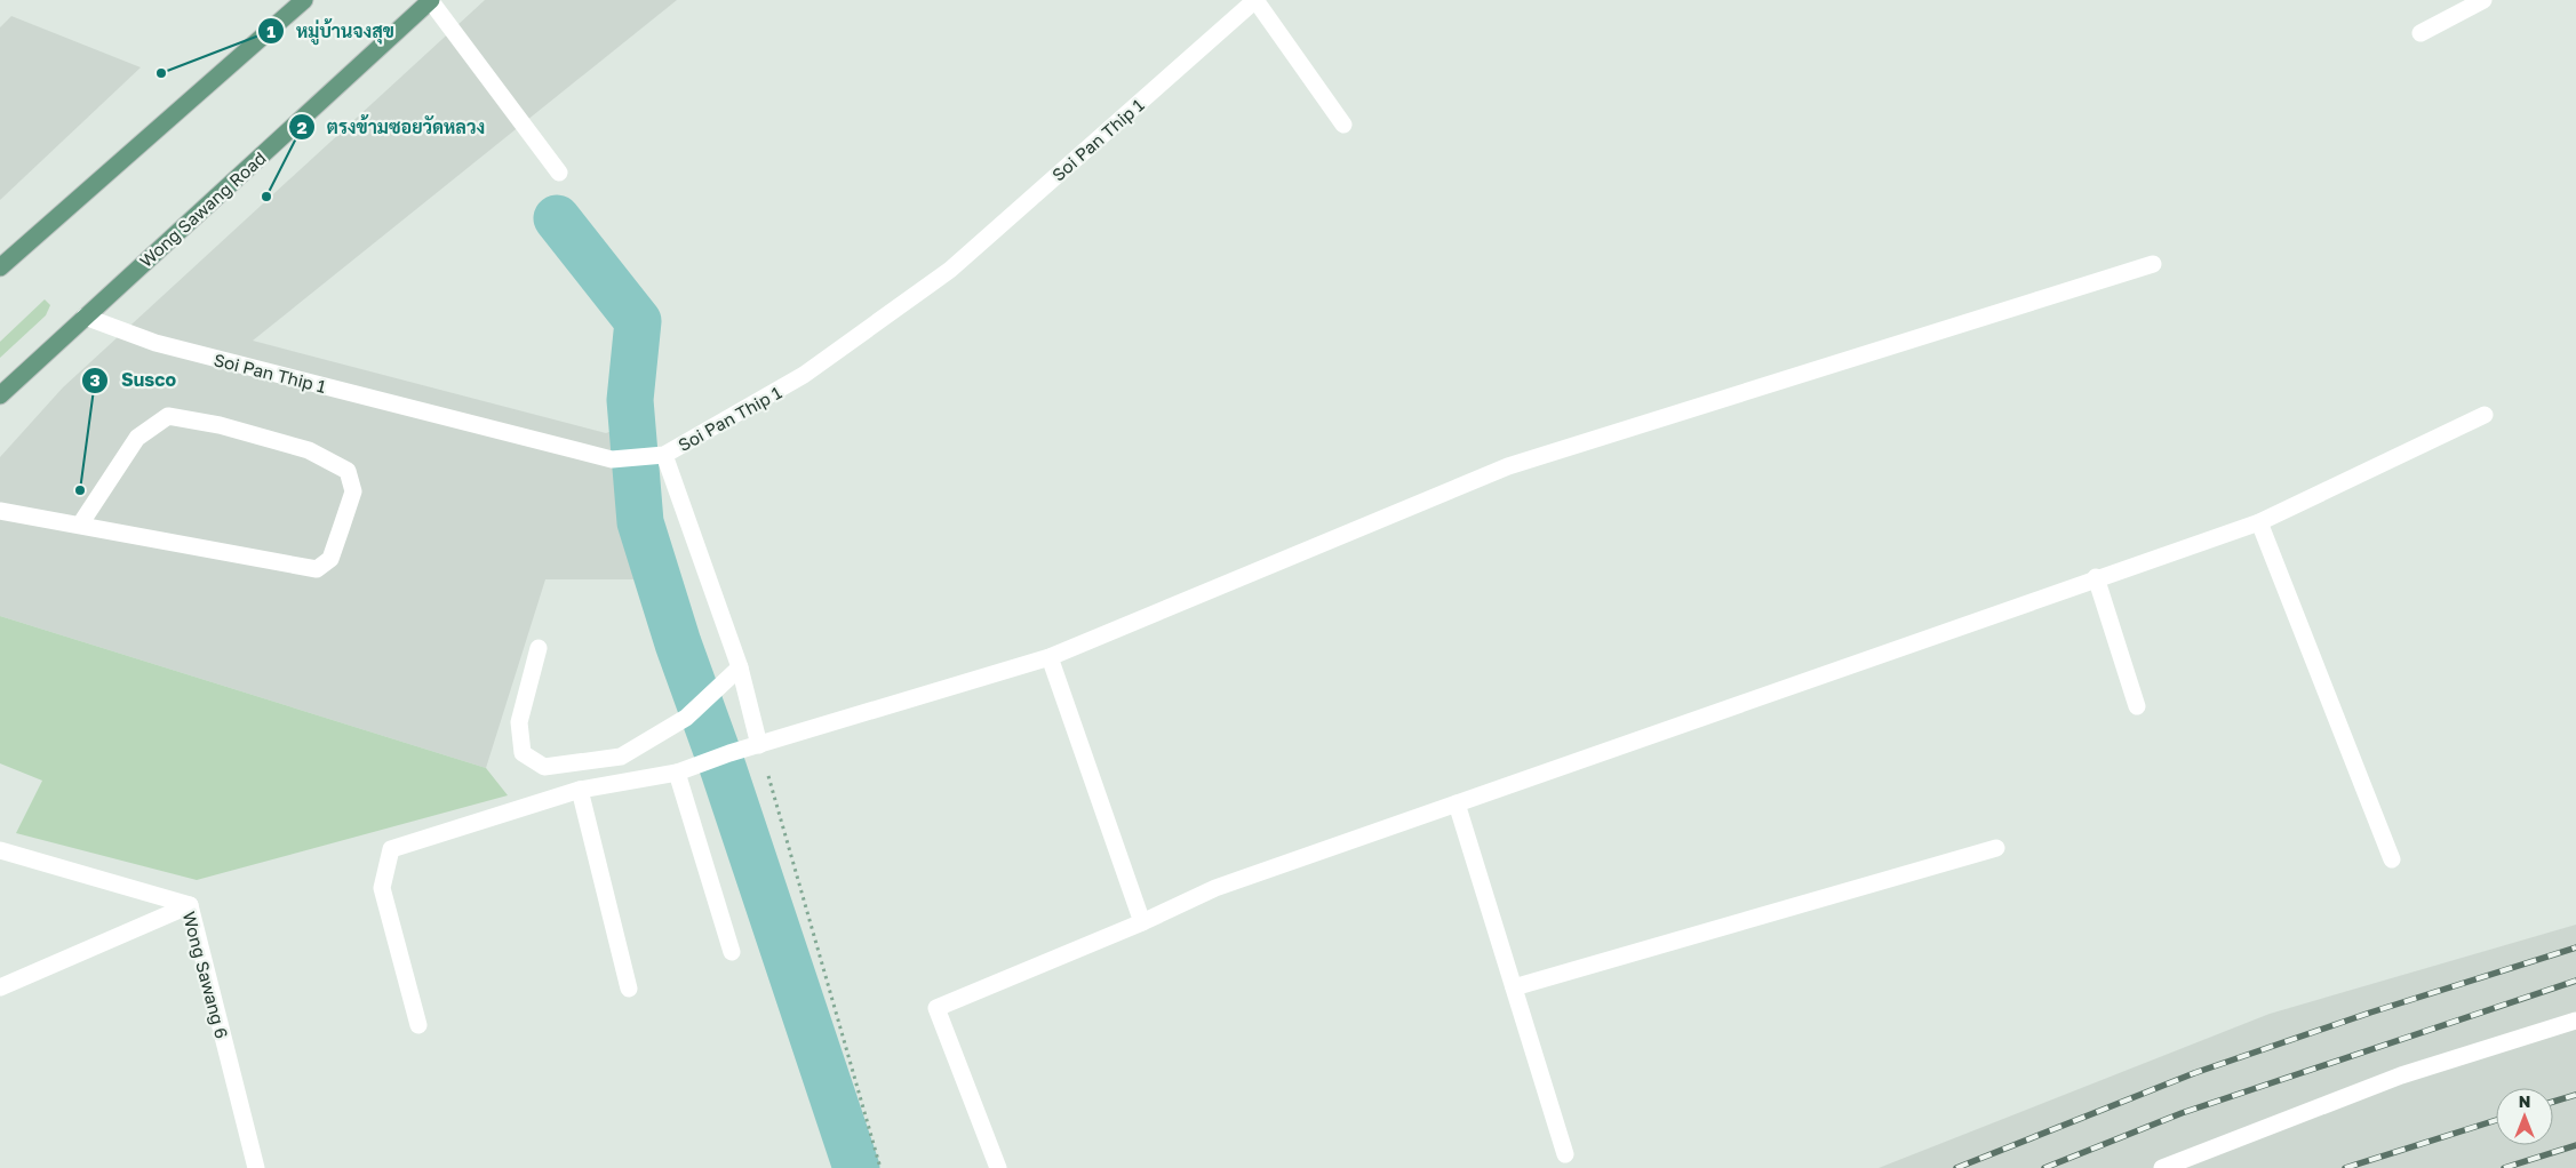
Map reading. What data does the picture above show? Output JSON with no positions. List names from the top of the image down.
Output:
{
  "streets": {
    "main road": ["Wong Sawang Road"],
    "street": ["Soi Pan Thip 1", "Wong Sawang 6"]
  },
  "crossings": [
    ["Soi Pan Thip 1", "Wong Sawang Road"]
  ],
  "places": ["หมู่บ้านจงสุข", "ตรงข้ามซอยวัดหลวง", "Susco"],
  "north": "top"
}
